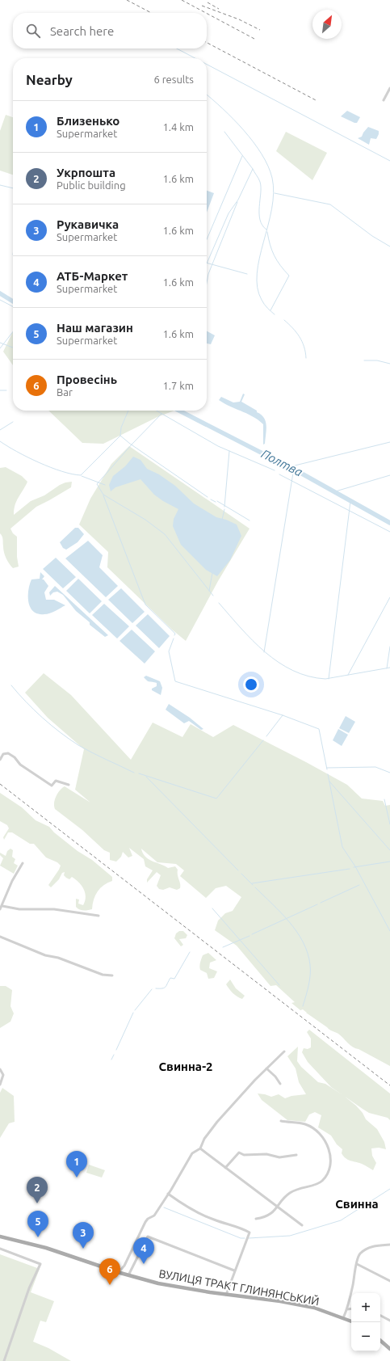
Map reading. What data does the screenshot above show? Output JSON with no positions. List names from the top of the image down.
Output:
{
  "streets": {
    "main road": ["ВУЛИЦЯ ТРАКТ ГЛИНЯНСЬКИЙ"]
  },
  "districts": ["Свинна-2", "Свинна"],
  "water": ["Полтва"],
  "north": "top right",
  "page": {
    "search": "Search here",
    "heading": ["Nearby", "6 results"],
    "list": [
      {
        "mark": "1",
        "name": "Близенько",
        "note": "Supermarket",
        "value": "1.4 km"
      },
      {
        "mark": "2",
        "name": "Укрпошта",
        "note": "Public building",
        "value": "1.6 km"
      },
      {
        "mark": "3",
        "name": "Рукавичка",
        "note": "Supermarket",
        "value": "1.6 km"
      },
      {
        "mark": "4",
        "name": "АТБ-Маркет",
        "note": "Supermarket",
        "value": "1.6 km"
      },
      {
        "mark": "5",
        "name": "Наш магазин",
        "note": "Supermarket",
        "value": "1.6 km"
      },
      {
        "mark": "6",
        "name": "Провесінь",
        "note": "Bar",
        "value": "1.7 km"
      }
    ],
    "pins": [
      "1",
      "2",
      "5",
      "3",
      "4",
      "6"
    ],
    "map_buttons": ["+", "−"]
  }
}
